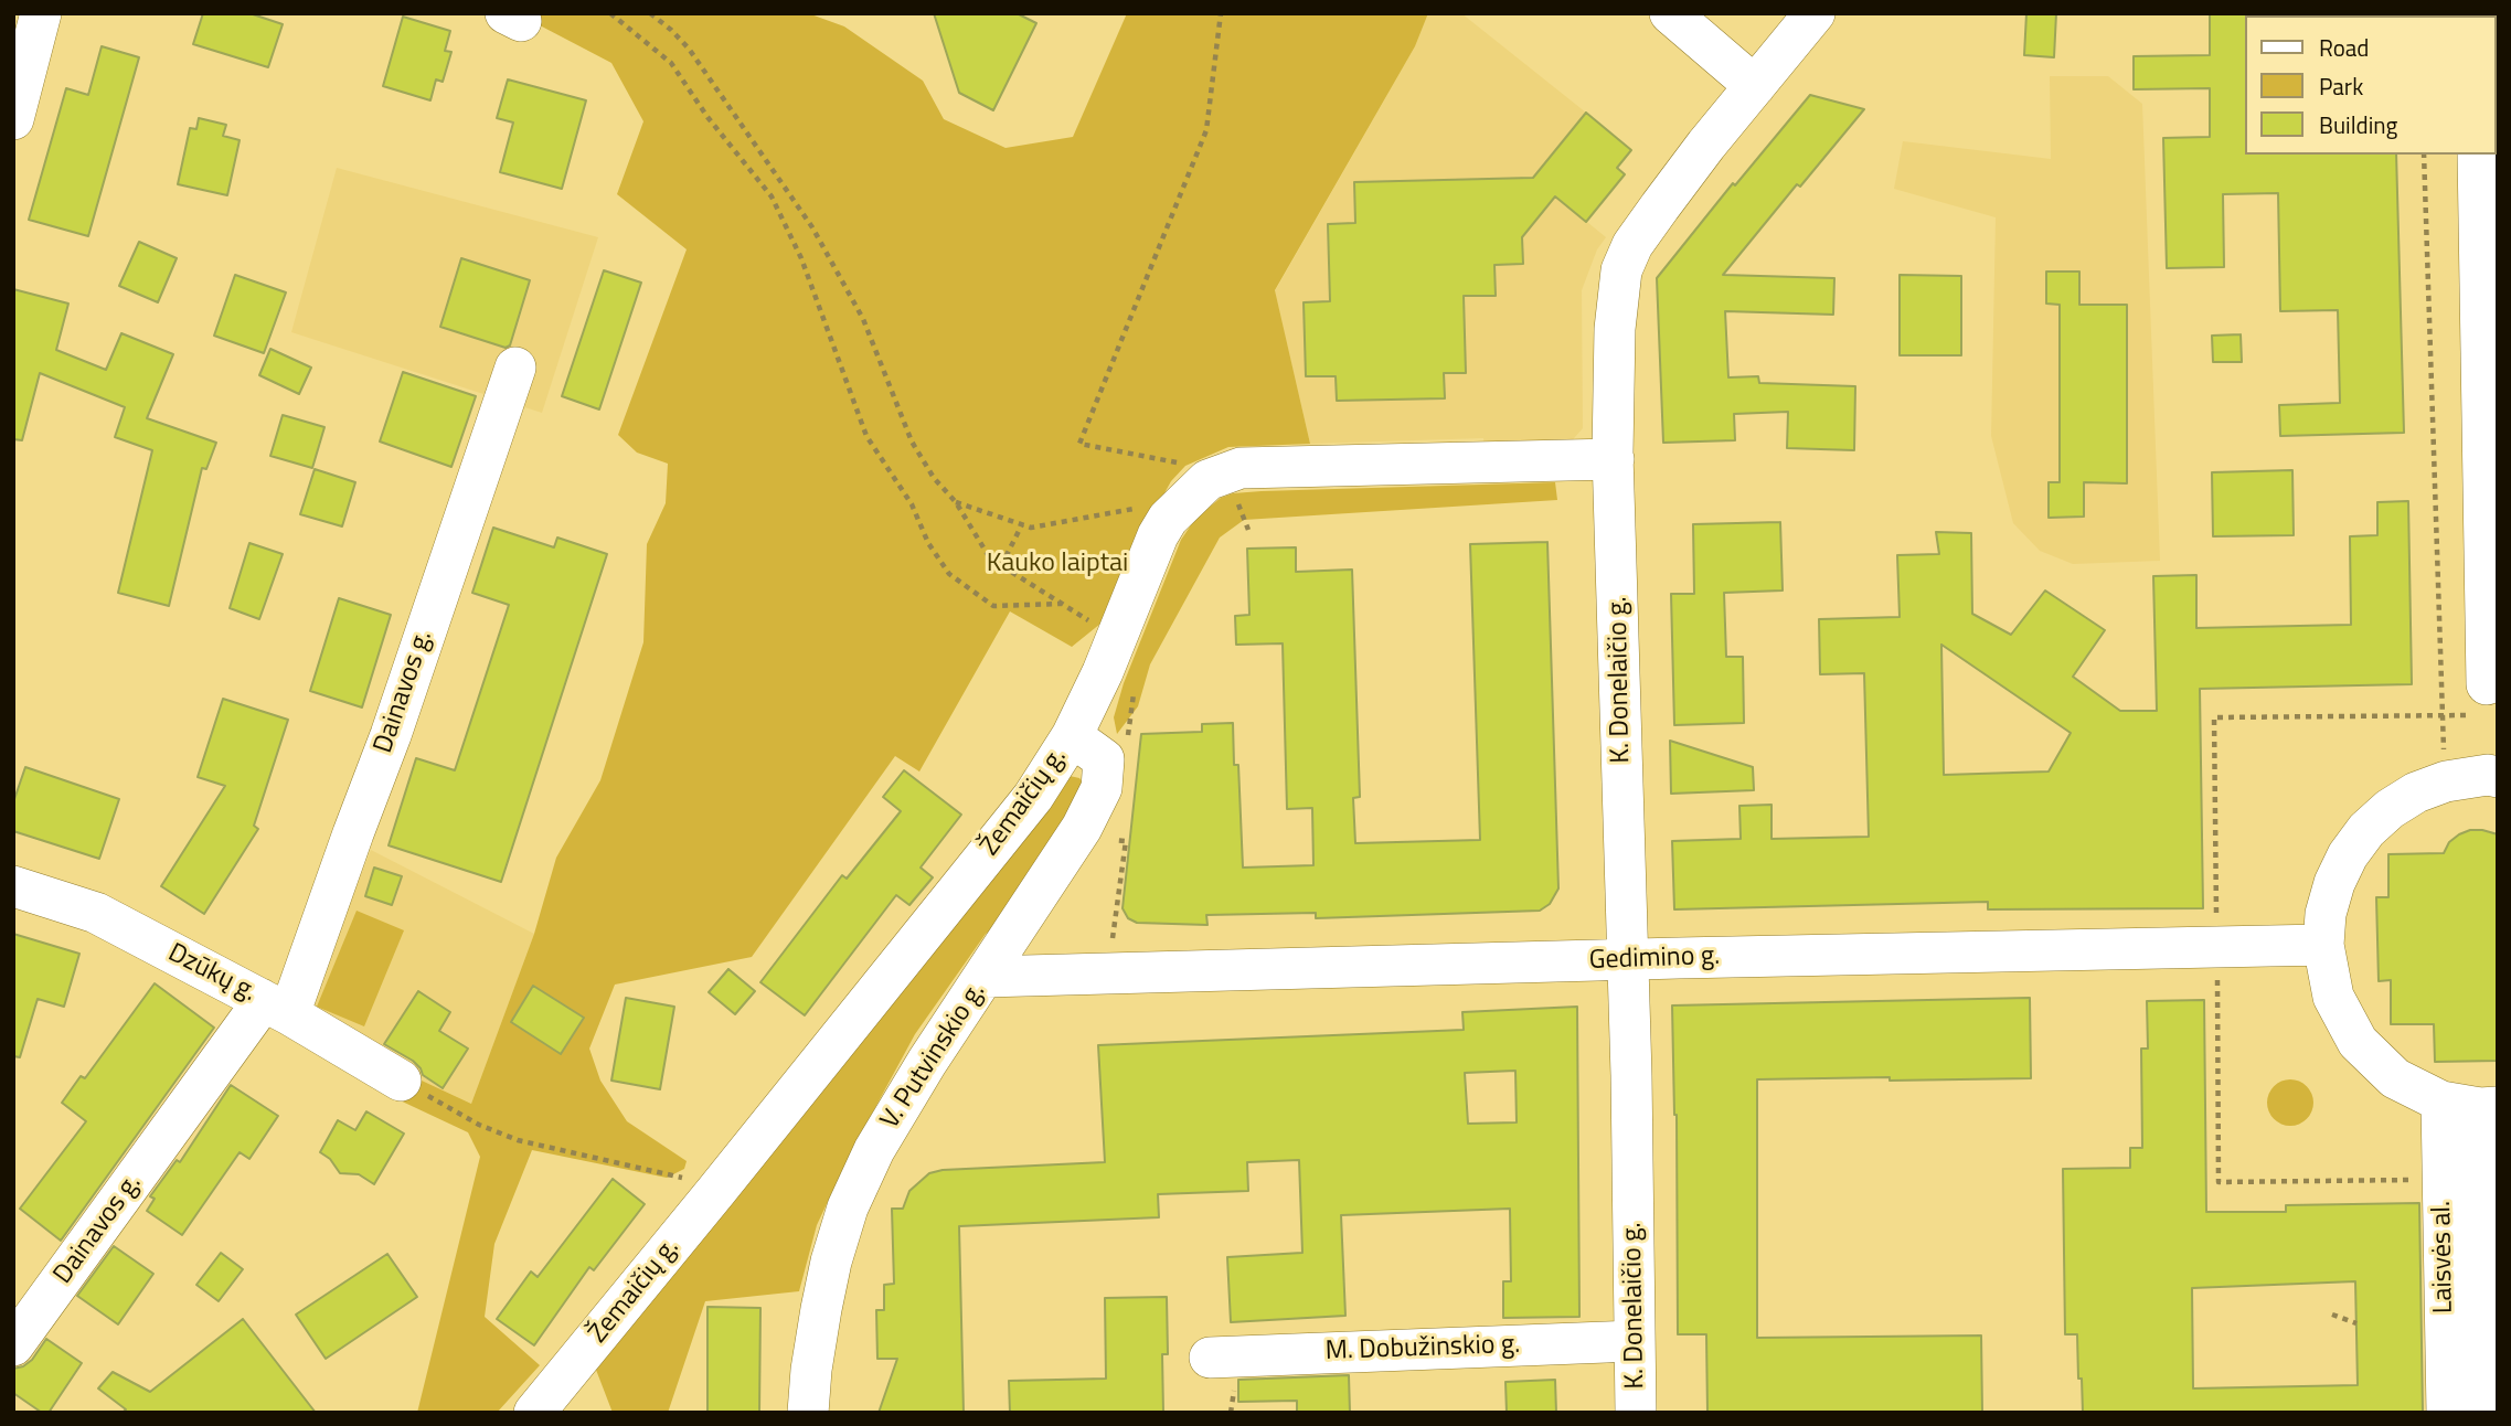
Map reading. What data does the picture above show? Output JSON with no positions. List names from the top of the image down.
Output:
{
  "streets": {
    "street": [
      "K. Donelaičio g.",
      "Dainavos g.",
      "Žemaičių g.",
      "Gedimino g.",
      "Dzūkų g.",
      "V. Putvinskio g.",
      "Laisvės al.",
      "M. Dobužinskio g."
    ]
  },
  "crossings": [
    ["K. Donelaičio g.", "Žemaičių g."],
    ["K. Donelaičio g.", "Gedimino g."],
    ["K. Donelaičio g.", "M. Dobužinskio g."],
    ["Dainavos g.", "Dzūkų g."],
    ["Žemaičių g.", "V. Putvinskio g."],
    ["Gedimino g.", "V. Putvinskio g."]
  ],
  "parks": ["Kauko laiptai"],
  "legend": ["Road", "Park", "Building"]
}
